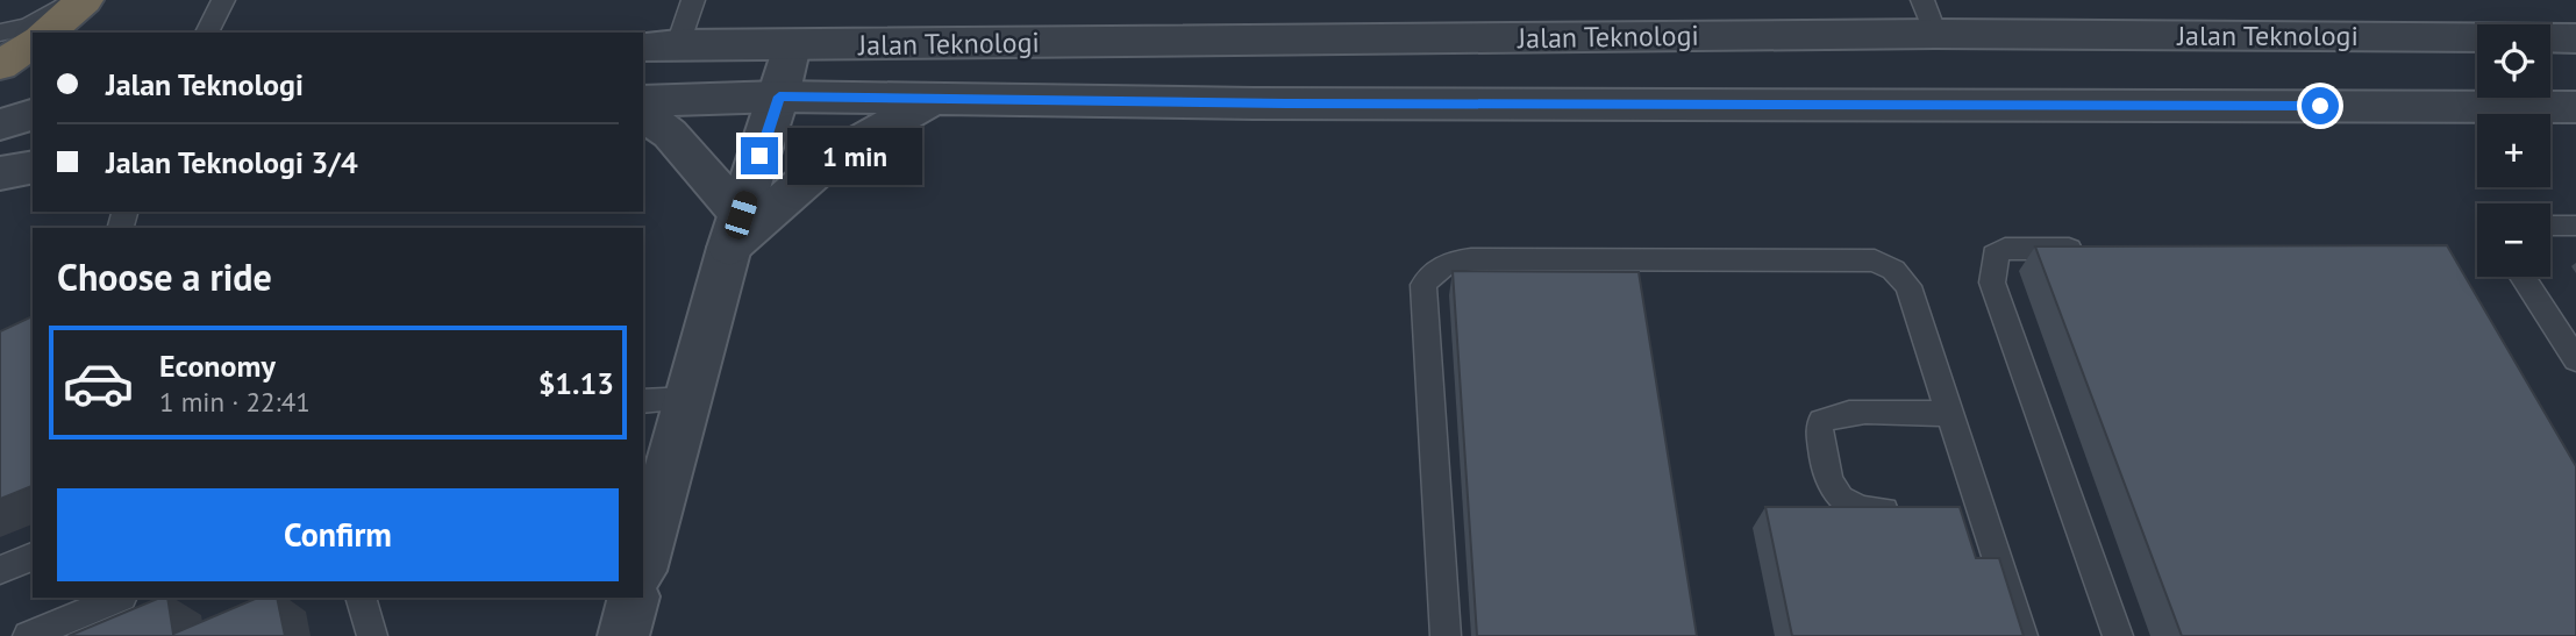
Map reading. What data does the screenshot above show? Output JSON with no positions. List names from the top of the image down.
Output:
{
  "streets": {
    "street": ["Jalan Teknologi"]
  },
  "page": {
    "map_buttons": ["+", "−"],
    "banner": ["Jalan Teknologi", "Jalan Teknologi 3/4"],
    "bubble": "1 min",
    "heading": "Choose a ride",
    "list": [
      {
        "name": "Economy",
        "note": "1 min · 22:41",
        "value": "$1.13"
      }
    ],
    "buttons": "Confirm"
  }
}
